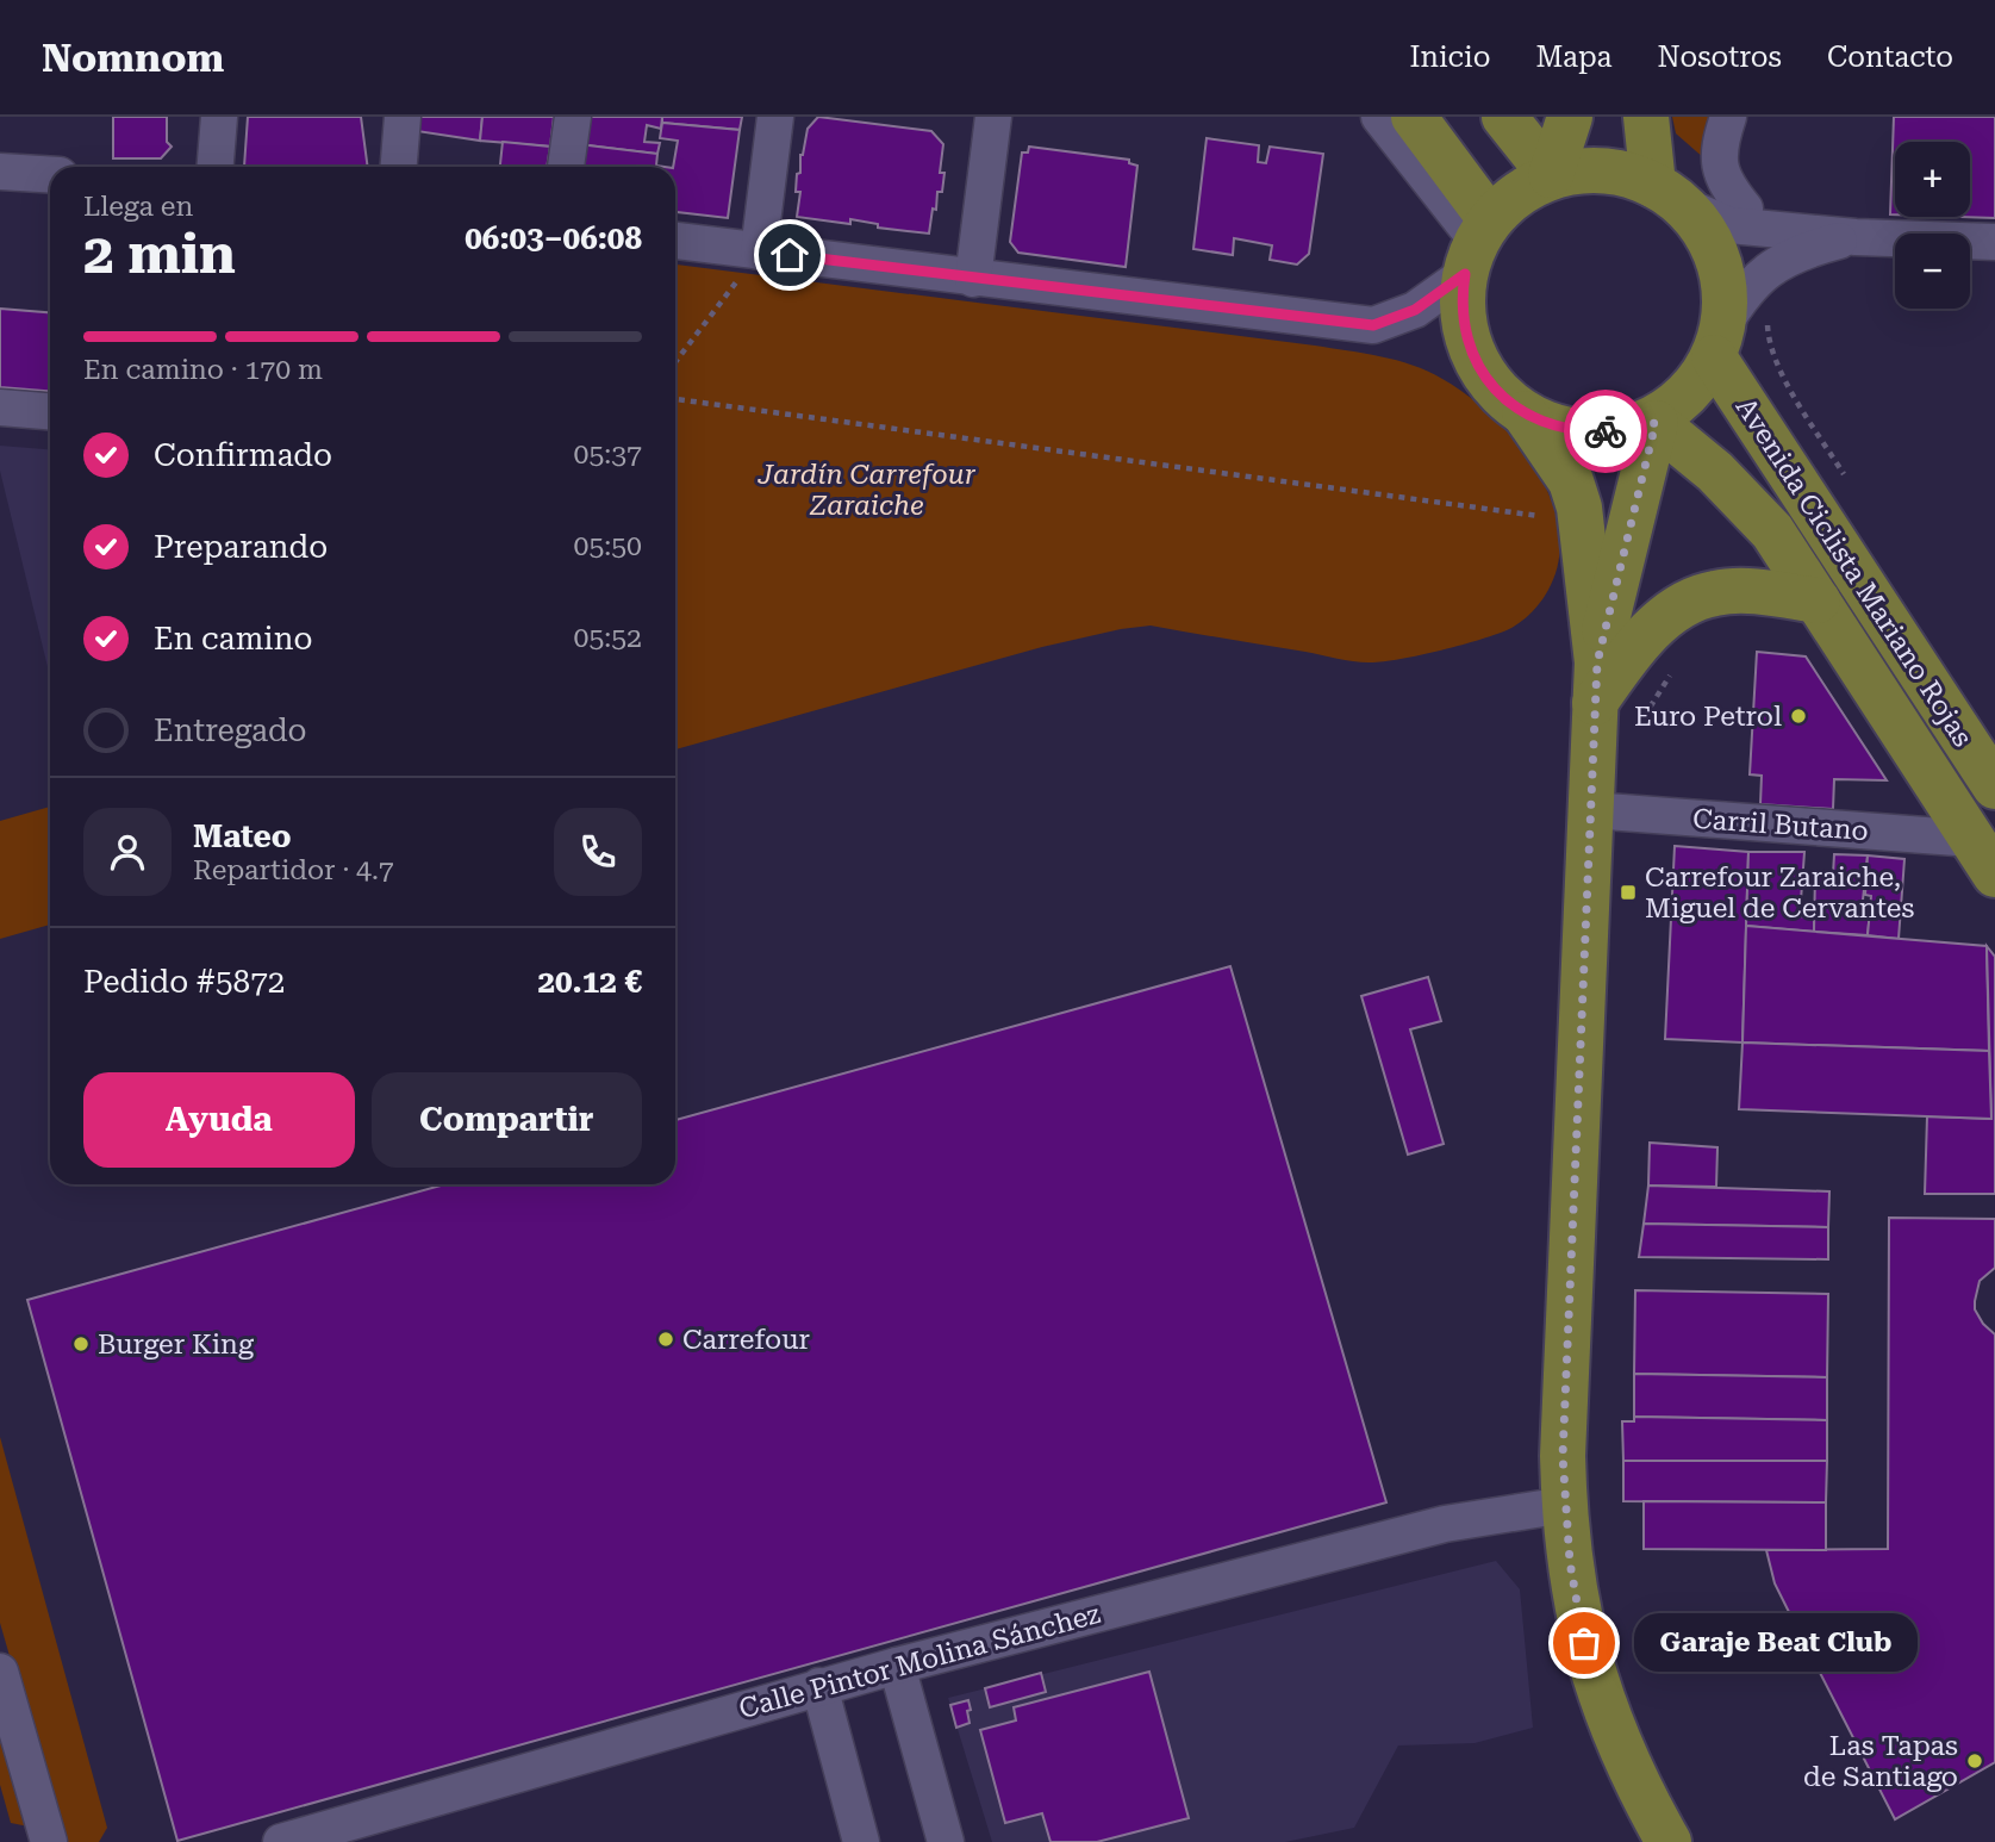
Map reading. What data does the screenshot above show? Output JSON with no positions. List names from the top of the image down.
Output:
{
  "streets": {
    "main road": ["Avenida Ciclista Mariano Rojas"],
    "street": ["Carril Butano", "Calle Pintor Molina Sánchez"]
  },
  "crossings": [
    ["Avenida Ciclista Mariano Rojas", "Carril Butano"]
  ],
  "parks": ["Jardín Carrefour Zaraiche"],
  "places": {
    "other": [
      "Euro Petrol",
      "Carrefour",
      "Burger King",
      "Garaje Beat Club",
      "Las Tapas de Santiago"
    ],
    "transit": ["Carrefour Zaraiche, Miguel de Cervantes"]
  },
  "page": {
    "header": "Nomnom",
    "nav": [
      "Inicio",
      "Mapa",
      "Nosotros",
      "Contacto"
    ],
    "map_buttons": ["+", "−"],
    "heading": ["2 min", "Llega en", "06:03–06:08"],
    "panel": [
      "Mateo",
      "Repartidor · 4.7",
      "Pedido #5872",
      "20.12 €"
    ],
    "bar": "En camino · 170 m",
    "list": [
      ["Confirmado", "05:37"],
      ["Preparando", "05:50"],
      ["En camino", "05:52"],
      "Entregado"
    ],
    "buttons": ["Ayuda", "Compartir"],
    "bubble": "Garaje Beat Club"
  }
}
